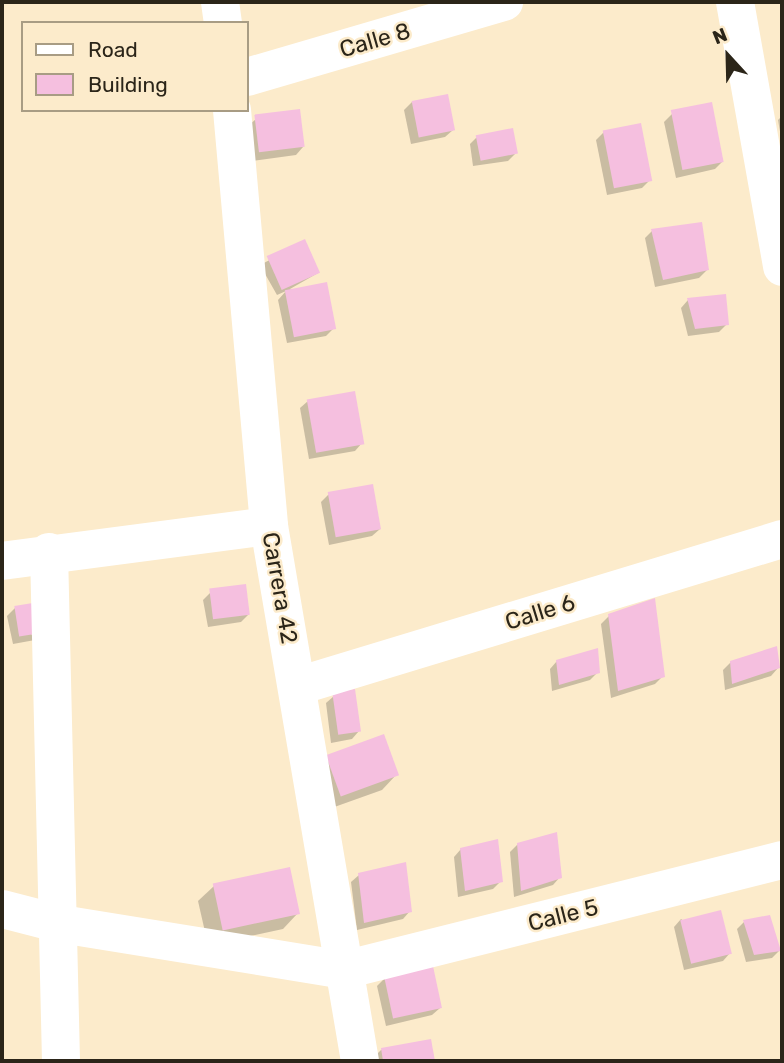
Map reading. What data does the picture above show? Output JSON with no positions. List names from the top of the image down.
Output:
{
  "streets": {
    "street": [
      "Calle 8",
      "Carrera 42",
      "Calle 6",
      "Calle 5"
    ]
  },
  "crossings": [
    ["Carrera 42", "Calle 6"],
    ["Carrera 42", "Calle 5"]
  ],
  "legend": ["Road", "Building"],
  "north": "top"
}
